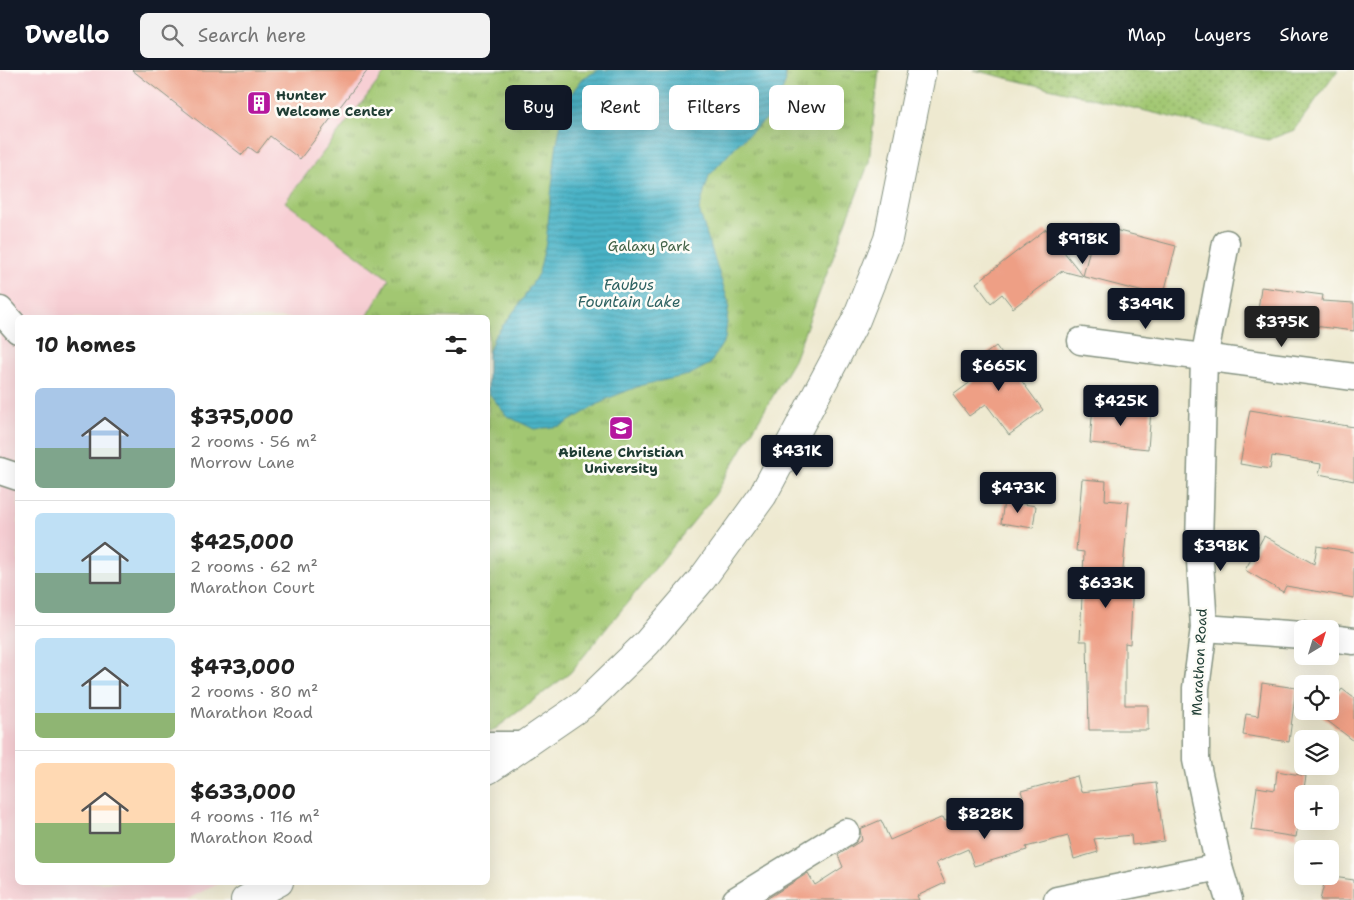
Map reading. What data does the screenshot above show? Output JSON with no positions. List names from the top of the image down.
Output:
{
  "streets": {
    "street": ["Marathon Road"]
  },
  "water": ["Faubus Fountain Lake"],
  "parks": ["Galaxy Park"],
  "places": {
    "building": ["Hunter Welcome Center"],
    "school or university": ["Abilene Christian University"]
  },
  "north": "top right",
  "page": {
    "header": "Dwello",
    "search": "Search here",
    "nav": ["Map", "Layers", "Share"],
    "chip": [
      "Buy",
      "Rent",
      "Filters",
      "New"
    ],
    "price": [
      "$918K",
      "$349K",
      "$375K",
      "$665K",
      "$425K",
      "$431K",
      "$473K",
      "$398K",
      "$633K",
      "$828K"
    ],
    "heading": "10 homes",
    "list": [
      {
        "name": "$375,000",
        "note": "2 rooms · 56 m² · Morrow Lane"
      },
      {
        "name": "$425,000",
        "note": "2 rooms · 62 m² · Marathon Court"
      },
      {
        "name": "$473,000",
        "note": "2 rooms · 80 m² · Marathon Road"
      },
      {
        "name": "$633,000",
        "note": "4 rooms · 116 m² · Marathon Road"
      }
    ],
    "map_buttons": ["+", "−"]
  }
}
